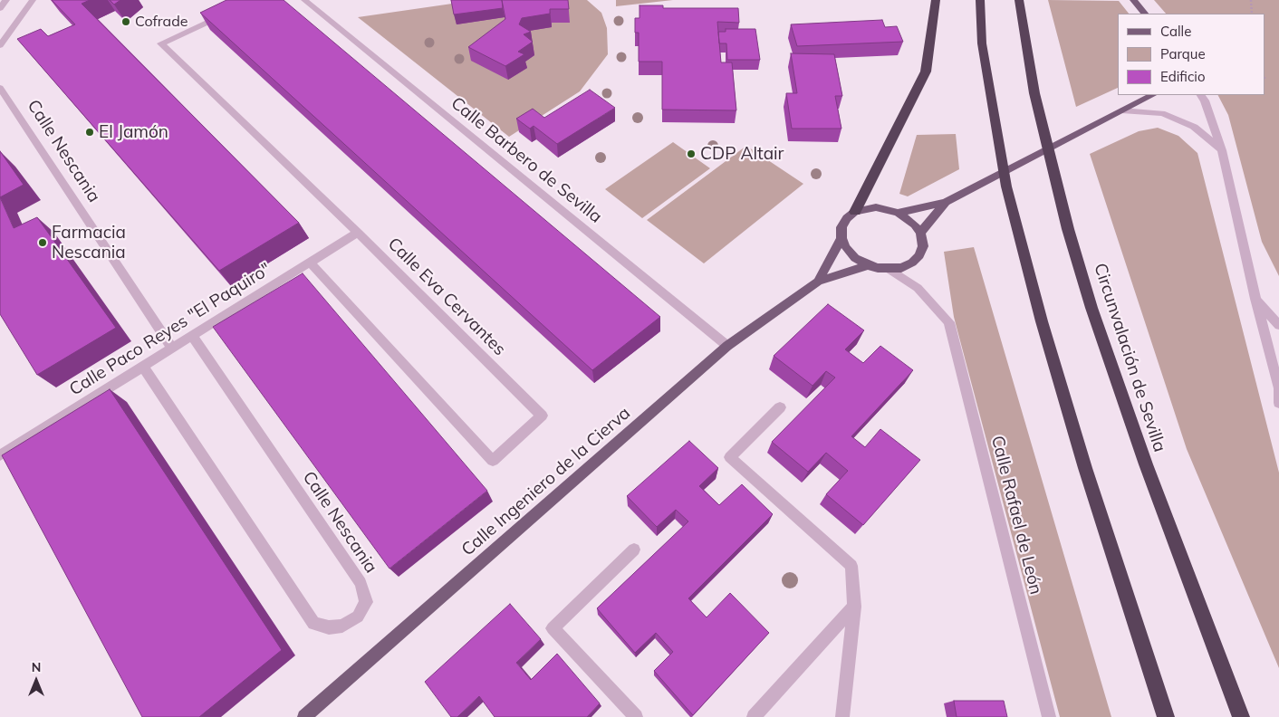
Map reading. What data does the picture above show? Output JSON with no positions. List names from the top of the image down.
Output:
{
  "streets": {
    "highway": ["Circunvalación de Sevilla"],
    "main road": ["Calle Ingeniero de la Cierva"],
    "street": [
      "Calle Nescania",
      "Calle Barbero de Sevilla",
      "Calle Eva Cervantes",
      "Calle Paco Reyes \"El Paquiro\"",
      "Calle Rafael de León"
    ]
  },
  "crossings": [
    ["Calle Nescania", "Calle Paco Reyes \"El Paquiro\""],
    ["Calle Barbero de Sevilla", "Calle Ingeniero de la Cierva"],
    ["Calle Eva Cervantes", "Calle Paco Reyes \"El Paquiro\""],
    ["Calle Ingeniero de la Cierva", "Calle Rafael de León"]
  ],
  "places": [
    "Cofrade",
    "El Jamón",
    "CDP Altair",
    "Farmacia Nescania"
  ],
  "legend": ["Calle", "Parque", "Edificio"],
  "north": "top"
}
